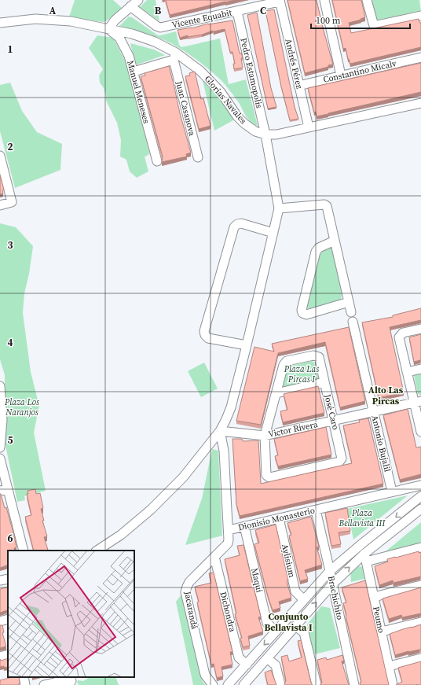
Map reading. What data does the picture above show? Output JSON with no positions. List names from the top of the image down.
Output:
{
  "streets": {
    "street": [
      "Vicente Equabit",
      "Andrés Pérez",
      "Constantino Micalv",
      "Pedro Estamopolis",
      "Manuel Meneses",
      "Glorias Navales",
      "Juan Casanova",
      "José Caro",
      "Victor Rivera",
      "Antonio Bujalil",
      "Dionisio Monasterio",
      "Aylisium",
      "Maqui",
      "Brachichito",
      "Jacarandá",
      "Dichondra",
      "Peumo"
    ]
  },
  "crossings": [
    ["Vicente Equabit", "Andrés Pérez"],
    ["Vicente Equabit", "Pedro Estamopolis"],
    ["Andrés Pérez", "Constantino Micalv"],
    ["Andrés Pérez", "Glorias Navales"],
    ["Pedro Estamopolis", "Glorias Navales"],
    ["Manuel Meneses", "Glorias Navales"],
    ["Glorias Navales", "Juan Casanova"],
    ["José Caro", "Victor Rivera"],
    ["Victor Rivera", "Antonio Bujalil"],
    ["Victor Rivera", "Dionisio Monasterio"],
    ["Antonio Bujalil", "Dionisio Monasterio"],
    ["Dionisio Monasterio", "Aylisium"],
    ["Dionisio Monasterio", "Maqui"],
    ["Dionisio Monasterio", "Brachichito"],
    ["Dionisio Monasterio", "Jacarandá"],
    ["Jacarandá", "Dichondra"]
  ],
  "districts": ["Alto Las Pircas", "Conjunto Bellavista I"],
  "parks": ["Plaza Las Pircas I", "Plaza Los Naranjos", "Plaza Bellavista III"],
  "scale_bar": "100 m",
  "grid": {
    "columns": ["A", "B", "C"],
    "rows": [
      "1",
      "2",
      "3",
      "4",
      "5",
      "6"
    ]
  }
}
